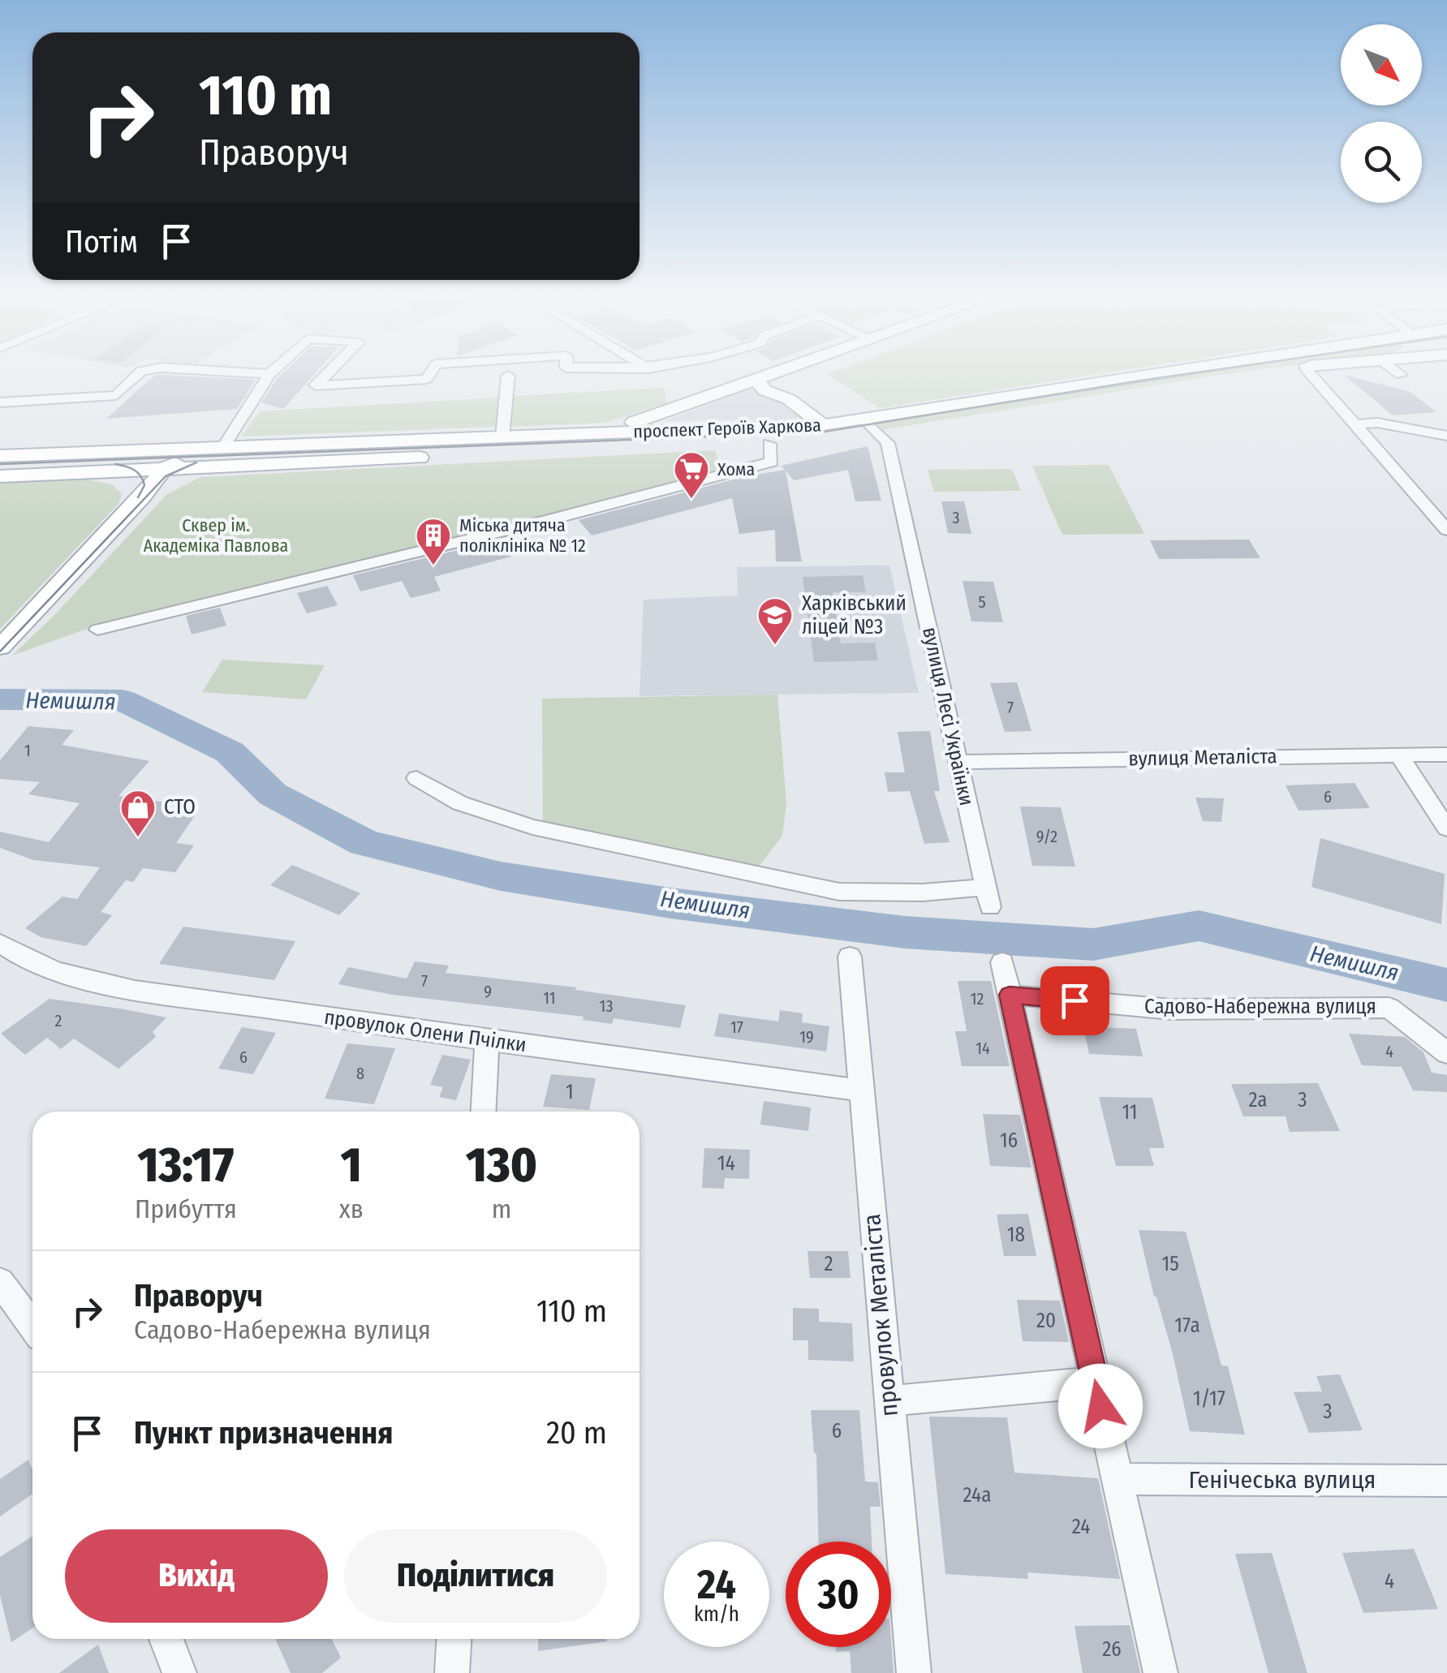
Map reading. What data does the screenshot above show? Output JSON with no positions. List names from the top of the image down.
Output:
{
  "streets": {
    "main road": ["проспект Героїв Харкова"],
    "street": [
      "вулиця Лесі Українки",
      "вулиця Металіста",
      "Садово-Набережна вулиця",
      "провулок Олени Пчілки",
      "провулок Металіста",
      "Генічеська вулиця"
    ]
  },
  "crossings": [
    ["проспект Героїв Харкова", "вулиця Лесі Українки"],
    ["вулиця Лесі Українки", "вулиця Металіста"],
    ["провулок Олени Пчілки", "провулок Металіста"]
  ],
  "water": ["Немишля"],
  "parks": ["Сквер ім. Академіка Павлова"],
  "places": {
    "supermarket": ["Хома"],
    "building": ["Міська дитяча поліклініка № 12"],
    "school or university": ["Харківський ліцей №3"],
    "shop": ["СТО"]
  },
  "house_numbers": [
    "3",
    "5",
    "7",
    "1",
    "6",
    "9/2",
    "7",
    "9",
    "11",
    "12",
    "13",
    "2",
    "17",
    "19",
    "14",
    "4",
    "6",
    "8",
    "1",
    "2а",
    "3",
    "11",
    "16",
    "14",
    "18",
    "2",
    "15",
    "20",
    "17а",
    "1/17",
    "3",
    "6",
    "24а",
    "24",
    "4",
    "26"
  ],
  "north": "bottom right",
  "page": {
    "turn": ["110 m", "Праворуч"],
    "then": "Потім",
    "eta": [
      "13:17",
      "Прибуття",
      "1",
      "хв",
      "130",
      "m"
    ],
    "list": [
      {
        "name": "Праворуч",
        "note": "Садово-Набережна вулиця",
        "value": "110 m"
      },
      {
        "name": "Пункт призначення",
        "value": "20 m"
      }
    ],
    "buttons": ["Вихід", "Поділитися"],
    "speed": "24 km/h",
    "limit": "30"
  }
}
